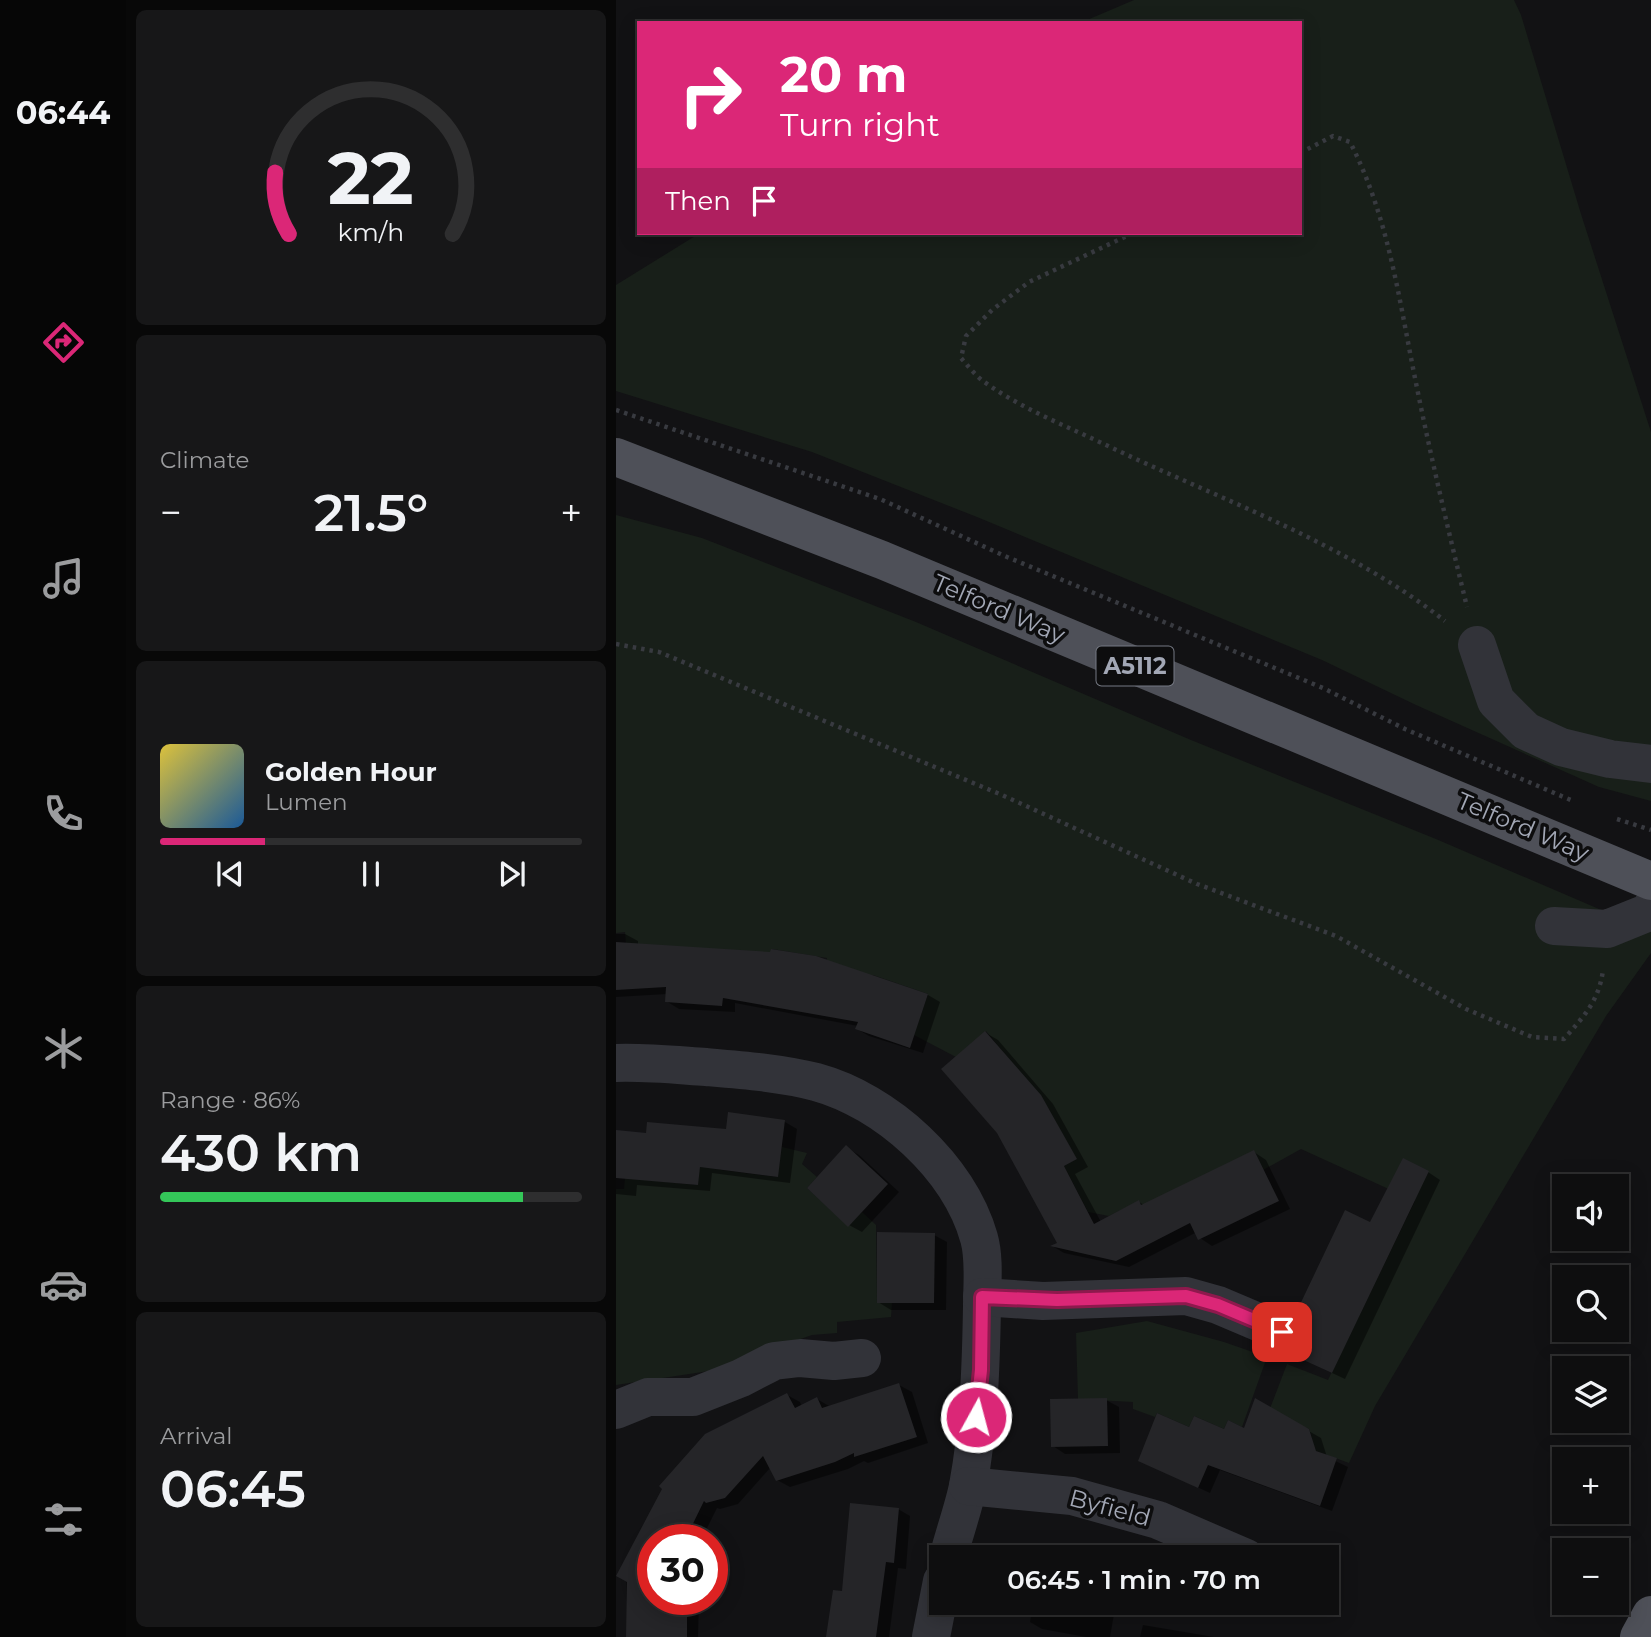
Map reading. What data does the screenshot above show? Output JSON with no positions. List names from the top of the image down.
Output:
{
  "streets": {
    "main road": ["Telford Way", "A5112"],
    "street": ["Byfield"]
  },
  "page": {
    "tabs": "06:44",
    "turn": ["20 m", "Turn right"],
    "then": "Then",
    "tile": [
      "Climate",
      ["Range · 86%", "430 km"],
      ["Arrival", "06:45"]
    ],
    "heat": ["−", "21.5°", "+"],
    "song": ["Golden Hour", "Lumen"],
    "map_buttons": ["+", "−"],
    "limit": "30",
    "trip": "06:45 · 1 min · 70 m",
    "gauge": ["22", "km/h"]
  }
}
